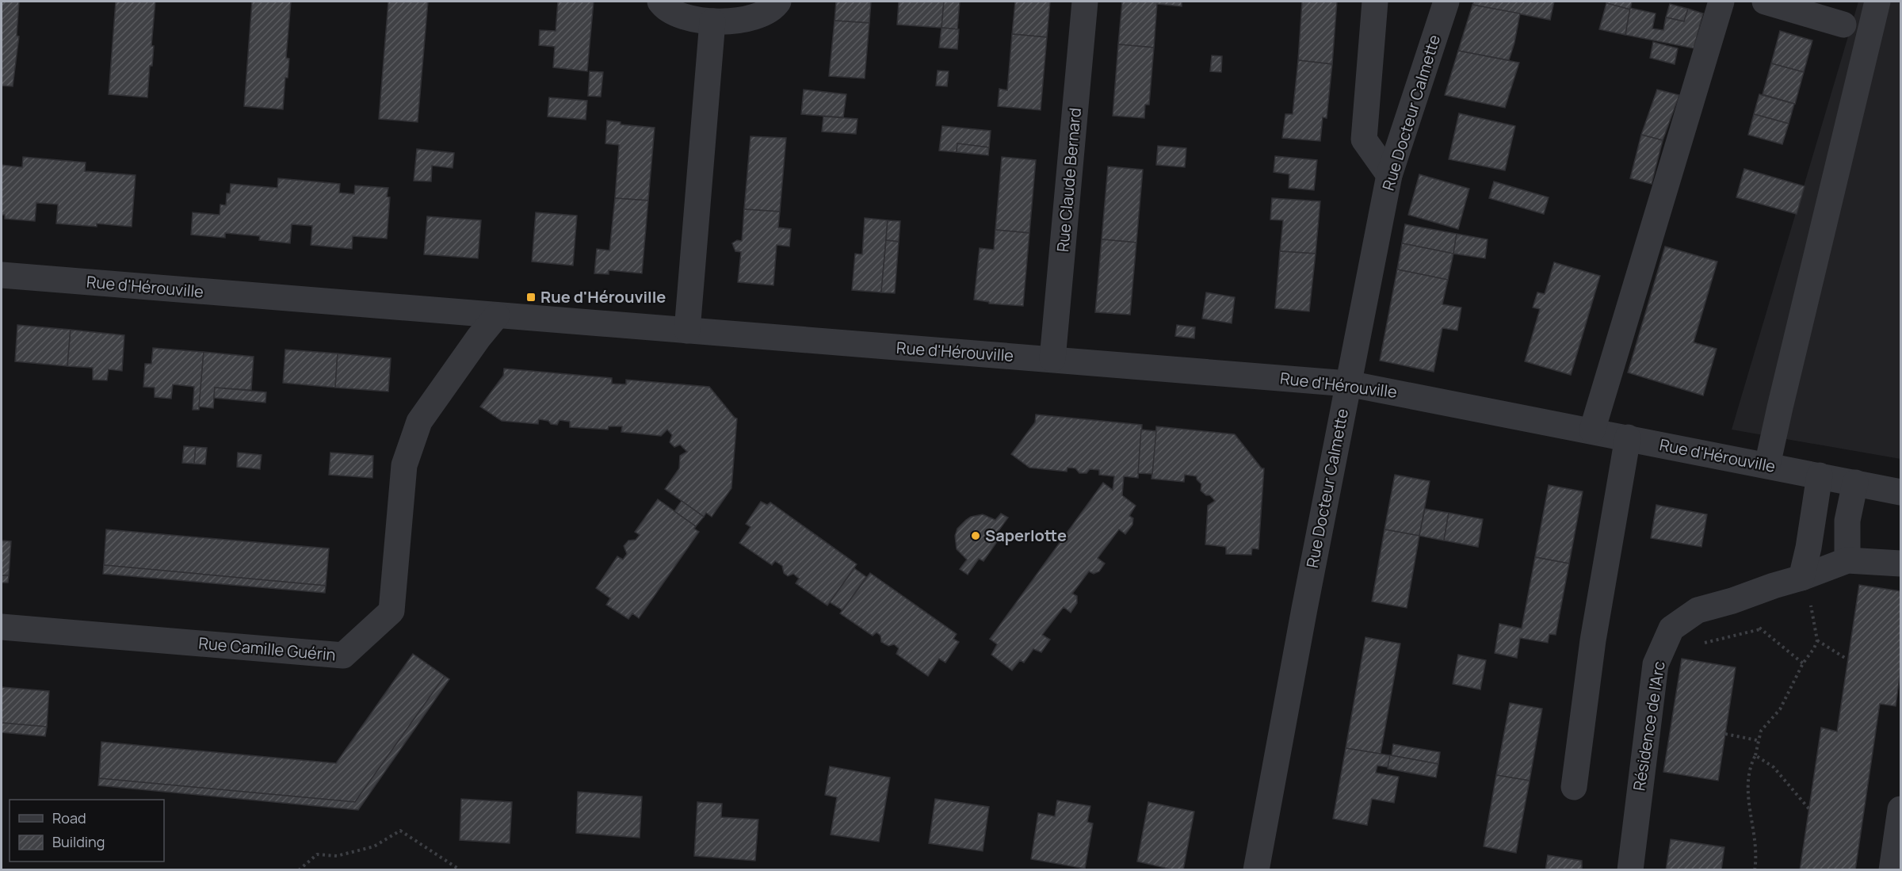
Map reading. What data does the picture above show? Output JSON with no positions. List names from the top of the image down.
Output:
{
  "streets": {
    "street": [
      "Rue Docteur Calmette",
      "Rue Claude Bernard",
      "Rue d'Hérouville",
      "Rue Camille Guérin",
      "Résidence de l'Arc"
    ]
  },
  "crossings": [
    ["Rue Docteur Calmette", "Rue d'Hérouville"],
    ["Rue Claude Bernard", "Rue d'Hérouville"],
    ["Rue d'Hérouville", "Rue Camille Guérin"]
  ],
  "places": {
    "transit": ["Rue d'Hérouville"],
    "other": ["Saperlotte"]
  },
  "legend": ["Road", "Building"]
}
